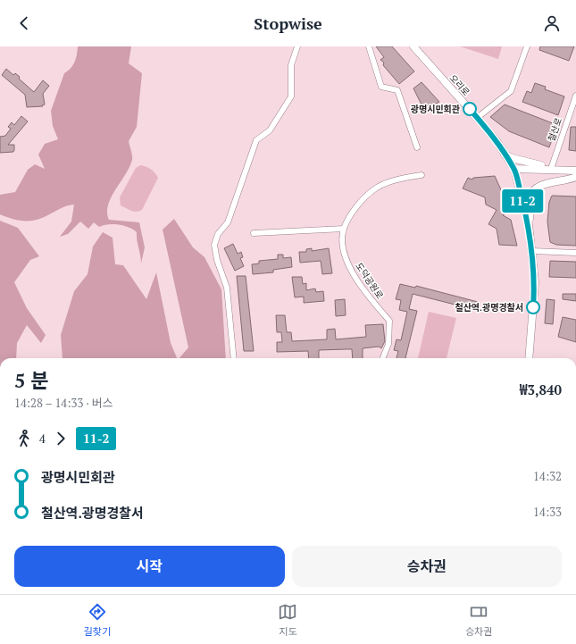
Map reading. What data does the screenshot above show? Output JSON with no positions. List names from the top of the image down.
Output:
{
  "streets": {
    "main road": ["오리로"],
    "street": ["철산로", "도덕공원로"]
  },
  "places": ["광명시민회관", "철산역.광명경찰서"],
  "lines": ["bus line 11-2"],
  "page": {
    "header": "Stopwise",
    "on_map": "11-2",
    "heading": ["5 분", "14:28 – 14:33 · 버스", "₩3,840"],
    "legs": ["4", "11-2"],
    "list": [
      {
        "name": "광명시민회관",
        "value": "14:32"
      },
      {
        "name": "철산역.광명경찰서",
        "value": "14:33"
      }
    ],
    "buttons": ["시작", "승차권"],
    "tabs": ["길찾기", "지도", "승차권"]
  }
}
